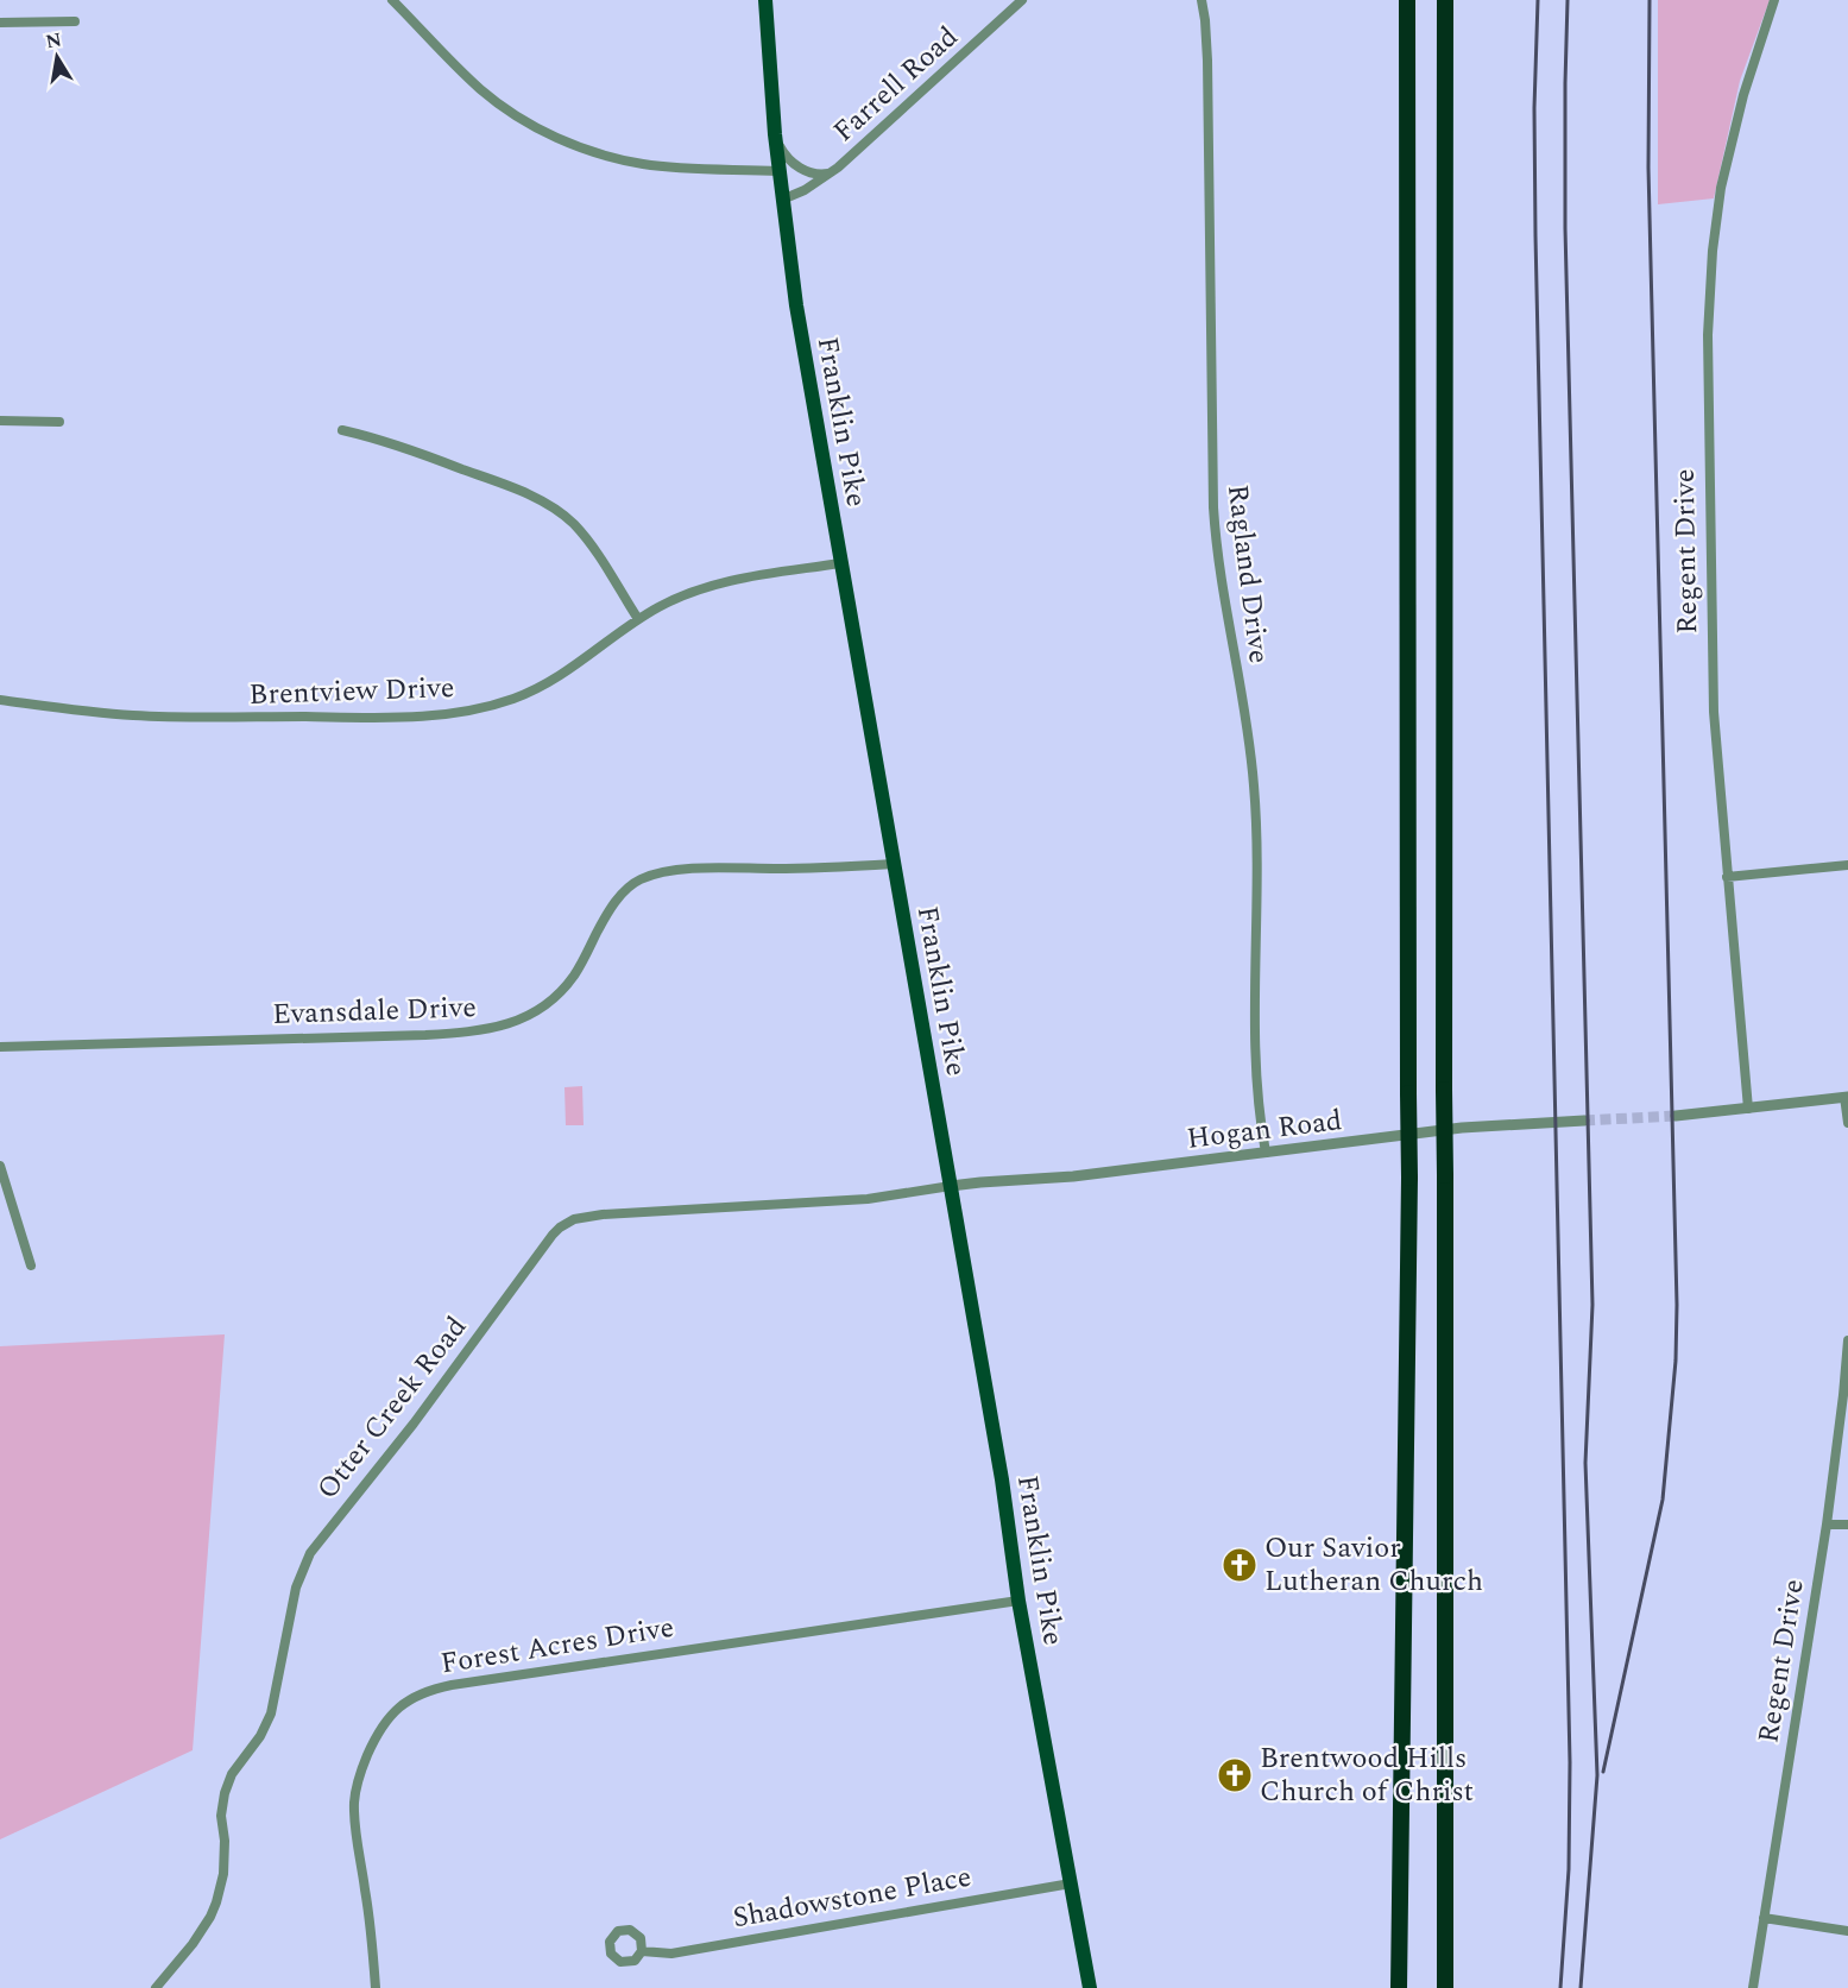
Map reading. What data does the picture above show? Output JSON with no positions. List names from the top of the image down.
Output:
{
  "streets": {
    "main road": ["Franklin Pike"],
    "street": [
      "Farrell Road",
      "Regent Drive",
      "Ragland Drive",
      "Brentview Drive",
      "Evansdale Drive",
      "Hogan Road",
      "Otter Creek Road",
      "Forest Acres Drive",
      "Shadowstone Place"
    ]
  },
  "crossings": [
    ["Farrell Road", "Franklin Pike"],
    ["Franklin Pike", "Brentview Drive"],
    ["Franklin Pike", "Evansdale Drive"],
    ["Franklin Pike", "Hogan Road"],
    ["Franklin Pike", "Otter Creek Road"],
    ["Franklin Pike", "Forest Acres Drive"],
    ["Franklin Pike", "Shadowstone Place"],
    ["Ragland Drive", "Hogan Road"],
    ["Hogan Road", "Otter Creek Road"]
  ],
  "places": {
    "church": ["Our Savior Lutheran Church", "Brentwood Hills Church of Christ"]
  },
  "north": "top"
}
